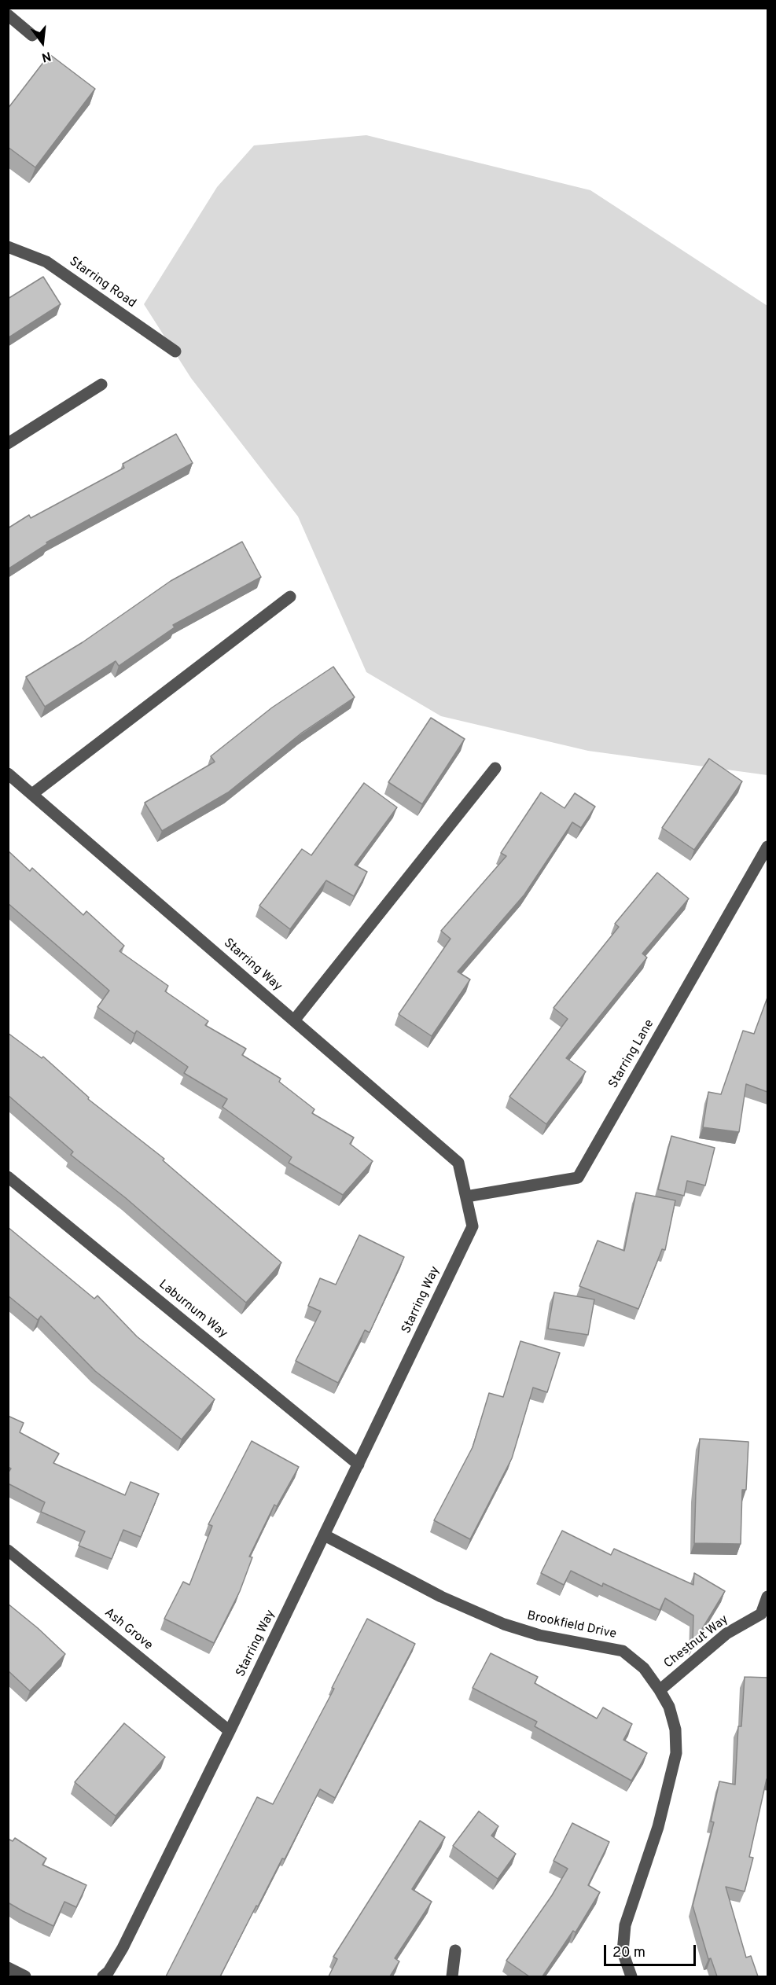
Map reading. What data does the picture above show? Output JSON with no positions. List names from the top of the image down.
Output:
{
  "streets": {
    "street": [
      "Starring Road",
      "Starring Way",
      "Starring Lane",
      "Laburnum Way",
      "Brookfield Drive",
      "Ash Grove",
      "Chestnut Way"
    ]
  },
  "crossings": [
    ["Starring Way", "Starring Lane"],
    ["Starring Way", "Laburnum Way"],
    ["Starring Way", "Brookfield Drive"],
    ["Starring Way", "Ash Grove"],
    ["Brookfield Drive", "Chestnut Way"]
  ],
  "scale_bar": "20 m",
  "north": "bottom"
}
